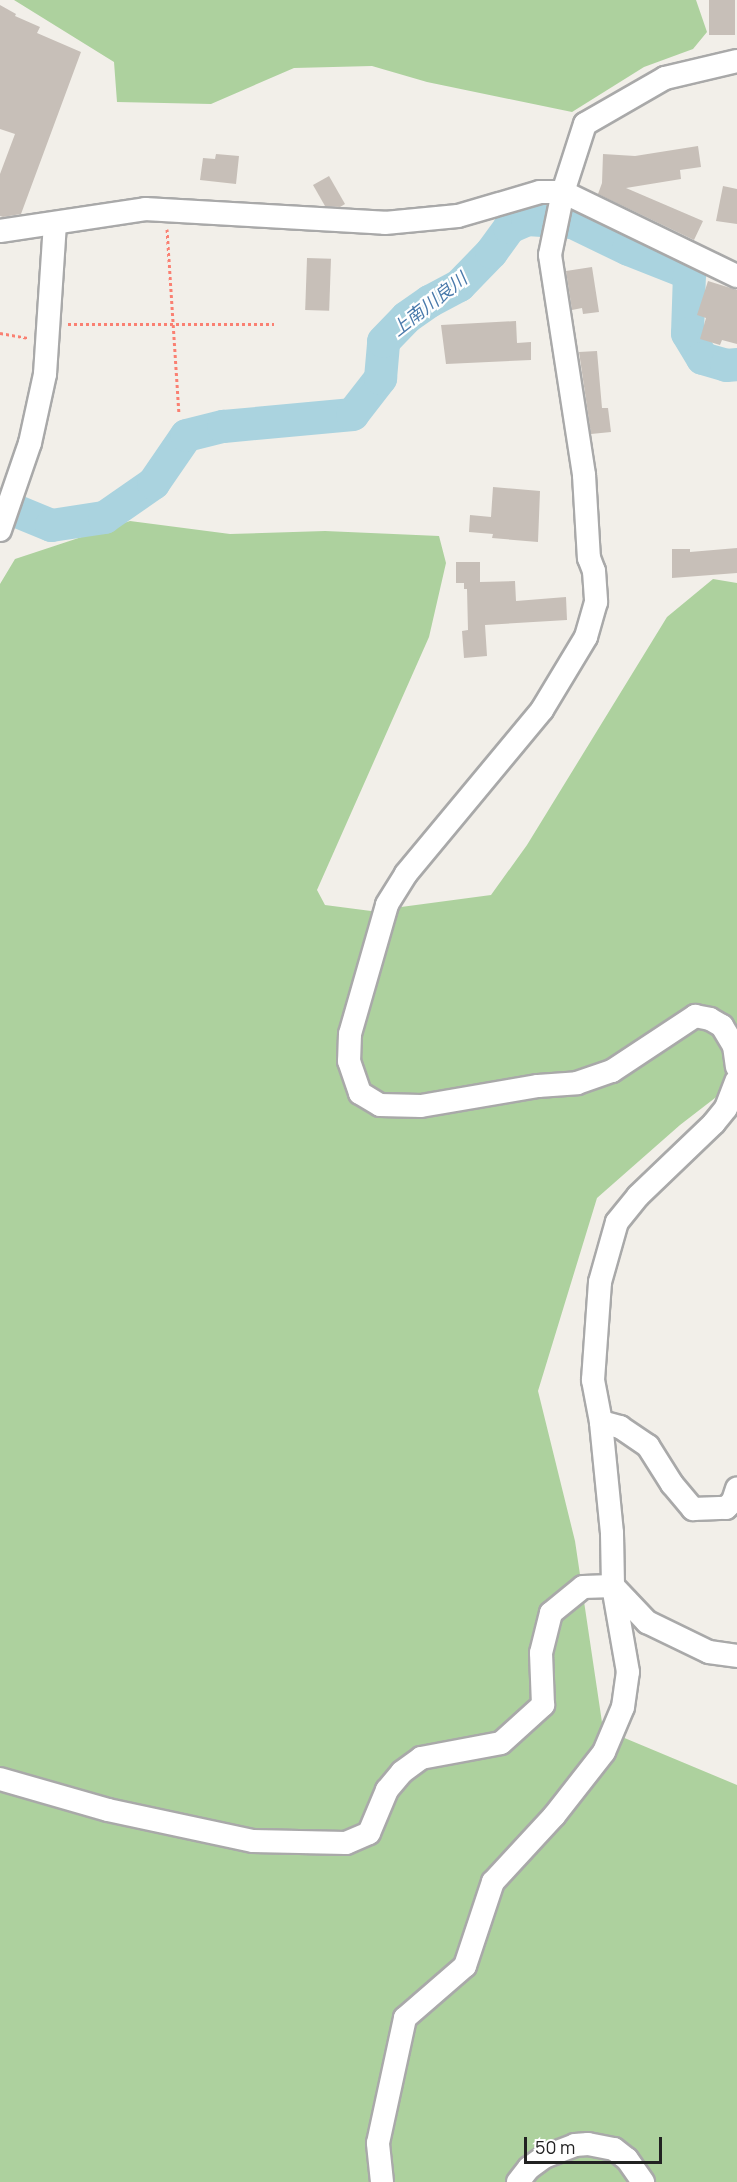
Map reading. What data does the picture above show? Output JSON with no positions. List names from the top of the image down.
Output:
{
  "water": ["上南川良川"],
  "scale_bar": "50 m"
}
